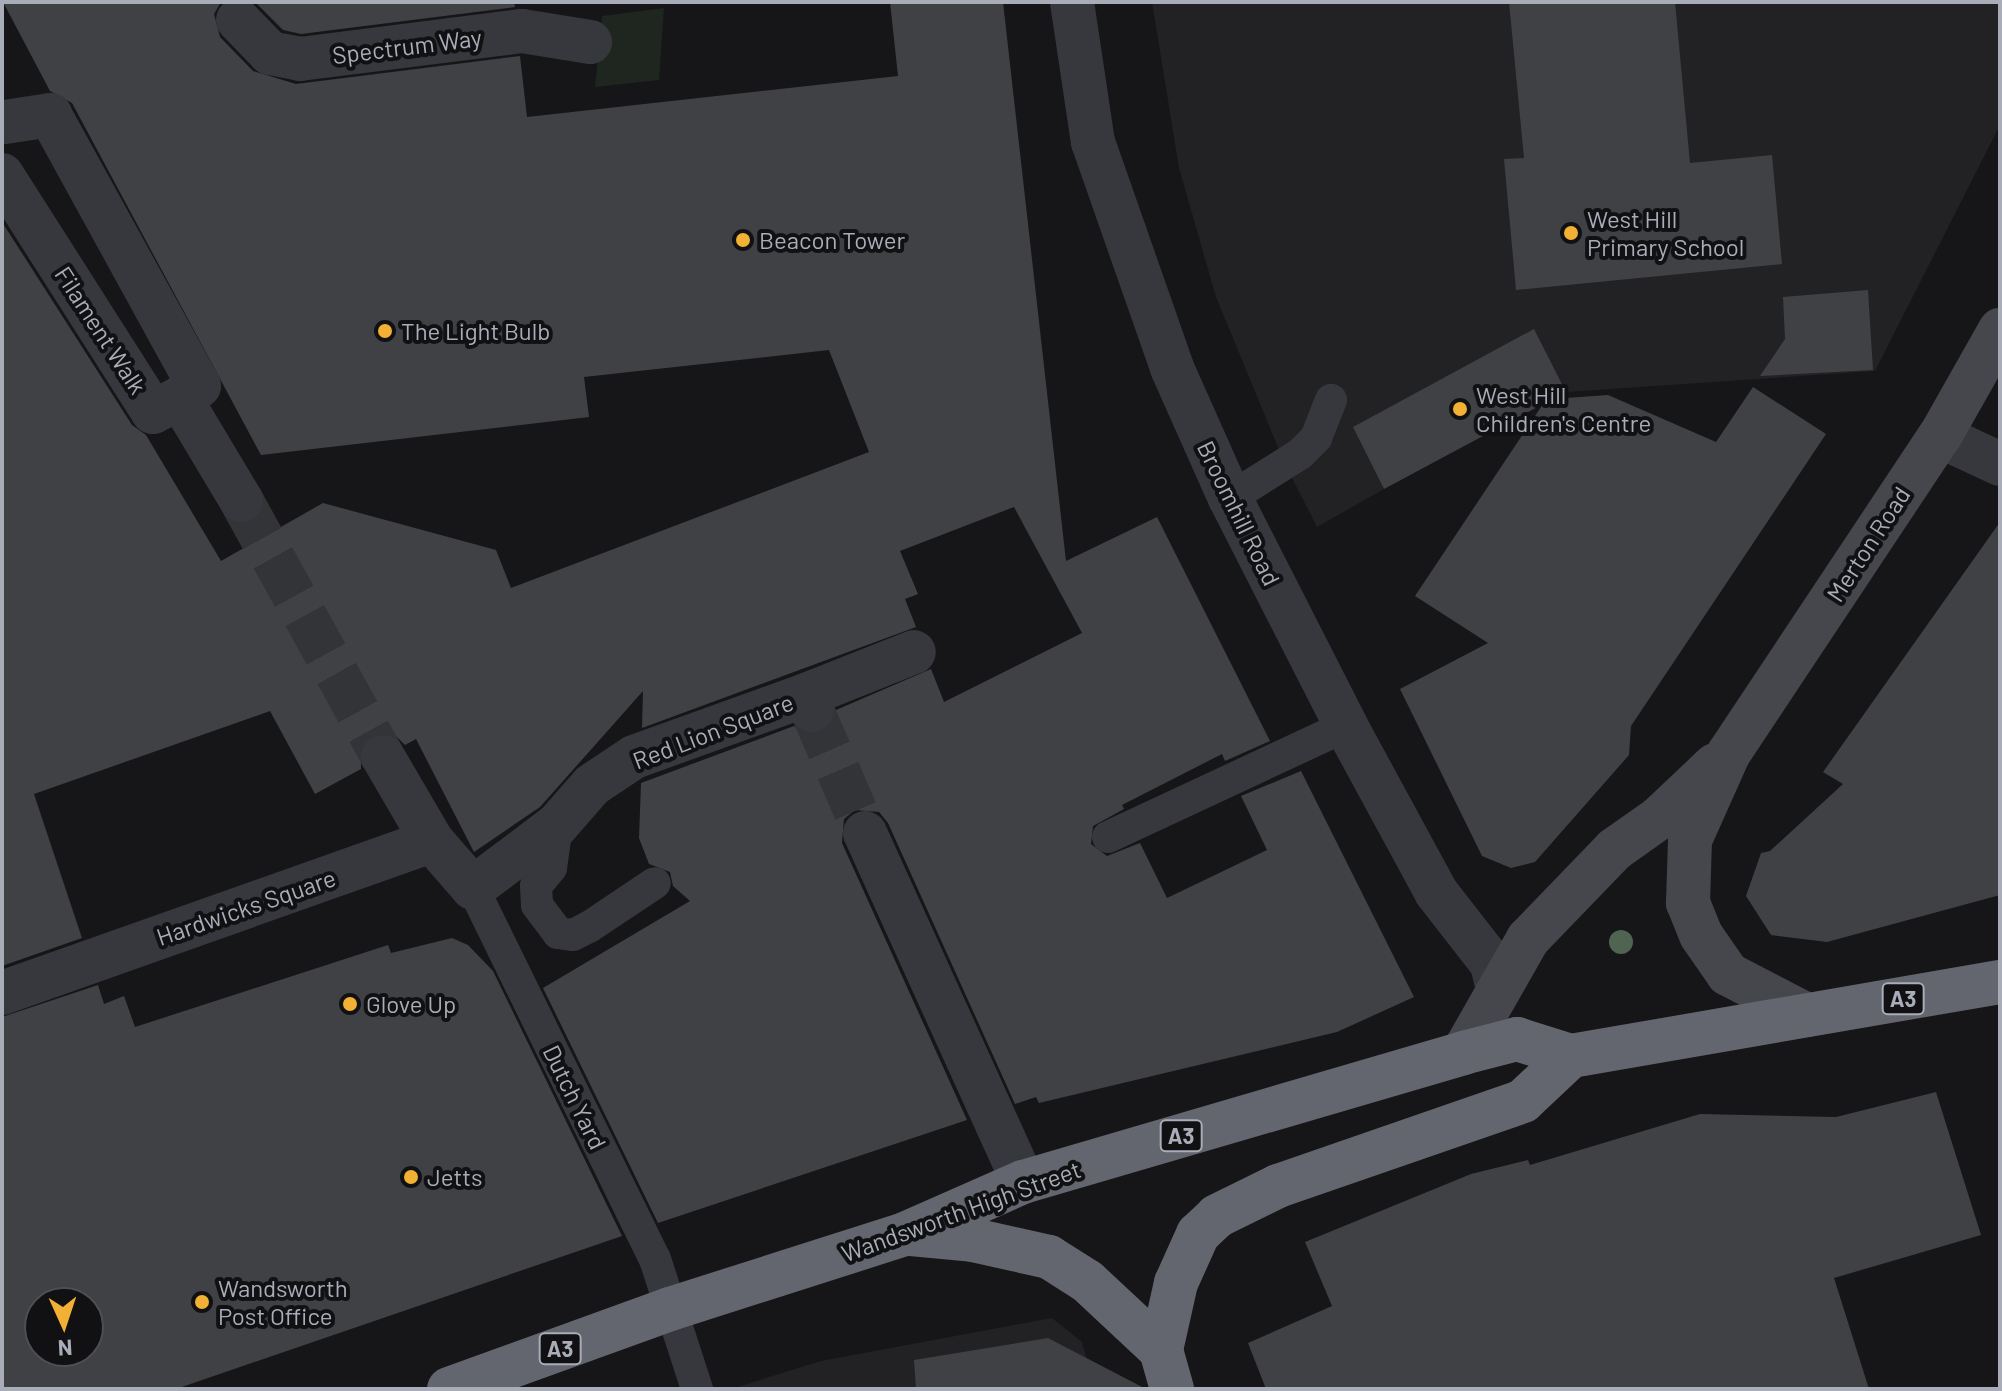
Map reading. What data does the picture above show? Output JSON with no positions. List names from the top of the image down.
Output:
{
  "streets": {
    "highway": ["A3", "Wandsworth High Street"],
    "street": [
      "Spectrum Way",
      "Filament Walk",
      "Broomhill Road",
      "Merton Road",
      "Red Lion Square",
      "Hardwicks Square"
    ],
    "lane": ["Dutch Yard"]
  },
  "crossings": [
    ["Broomhill Road", "Merton Road"],
    ["Merton Road", "A3"],
    ["Merton Road", "Wandsworth High Street"],
    ["Red Lion Square", "Dutch Yard"],
    ["A3", "Wandsworth High Street"],
    ["Dutch Yard", "Wandsworth High Street"]
  ],
  "places": [
    "West Hill Primary School",
    "Beacon Tower",
    "The Light Bulb",
    "West Hill Children's Centre",
    "Glove Up",
    "Jetts",
    "Wandsworth Post Office"
  ],
  "north": "bottom"
}
